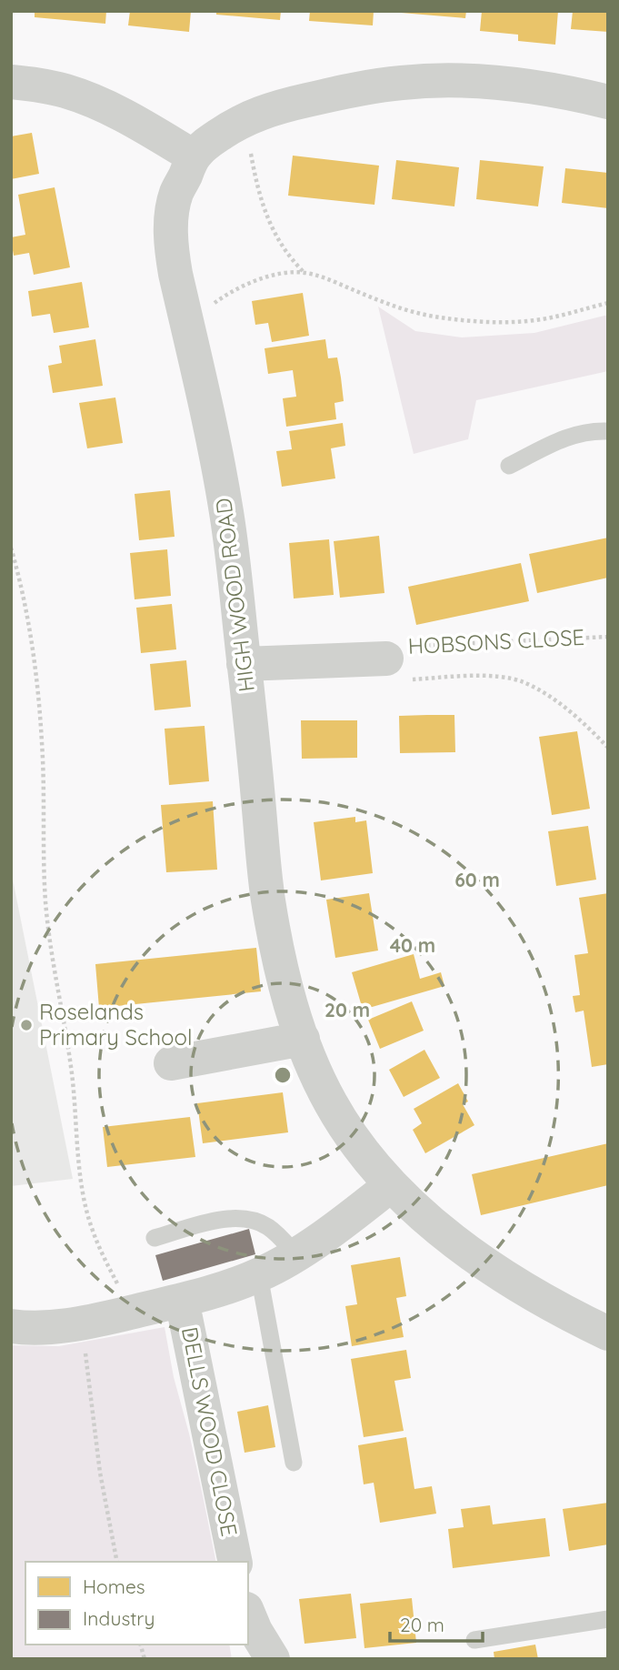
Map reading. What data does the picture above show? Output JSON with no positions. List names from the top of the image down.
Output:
{
  "streets": {
    "street": ["HIGH WOOD ROAD", "HOBSONS CLOSE", "DELLS WOOD CLOSE"]
  },
  "crossings": [
    ["HIGH WOOD ROAD", "HOBSONS CLOSE"]
  ],
  "places": ["Roselands Primary School"],
  "legend": ["Homes", "Industry"],
  "scale_bar": "20 m",
  "rings": ["60 m", "40 m", "20 m"]
}
